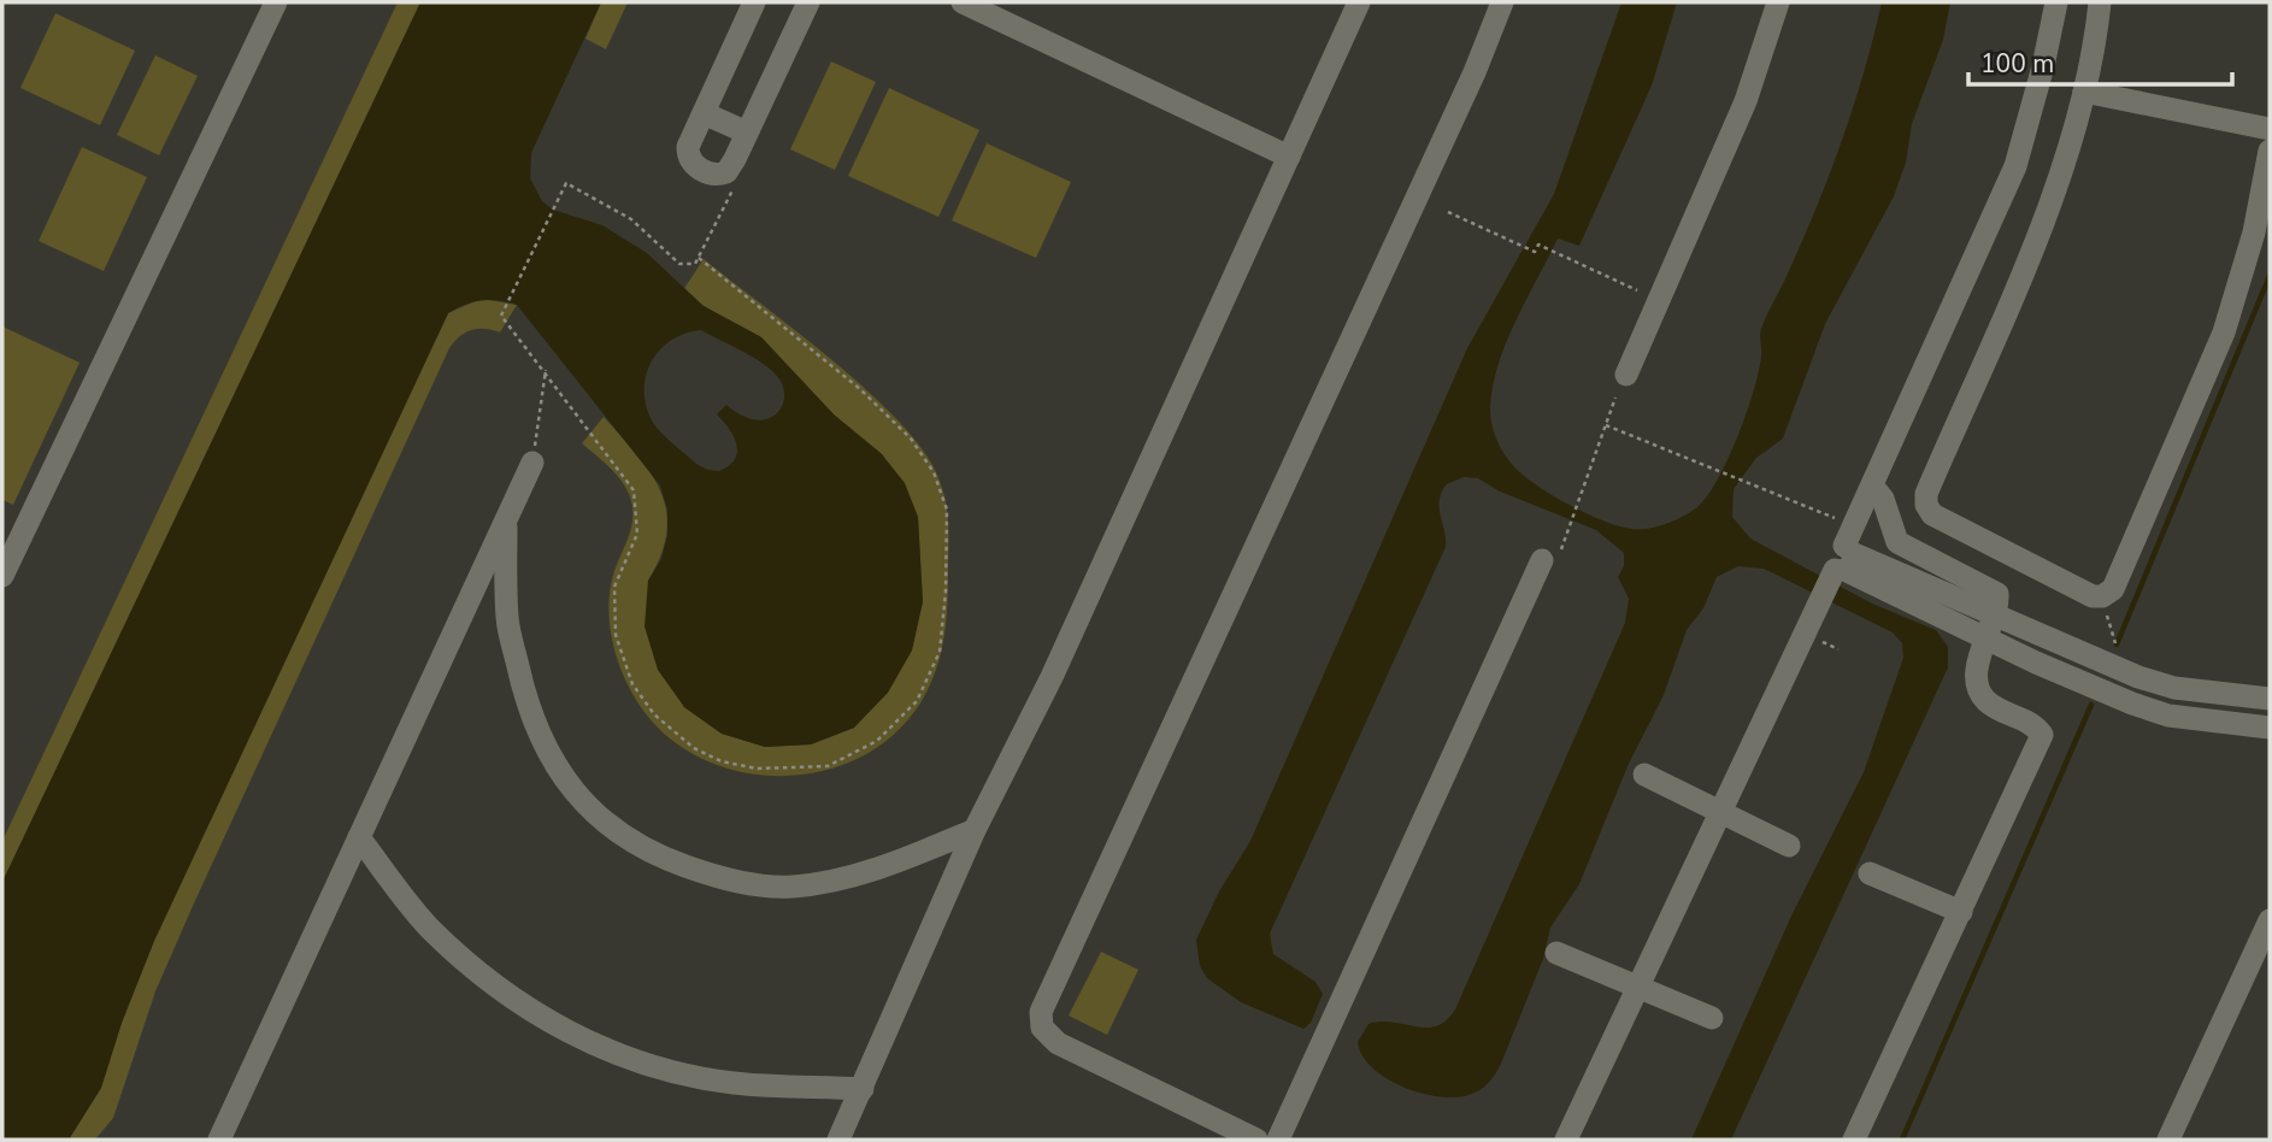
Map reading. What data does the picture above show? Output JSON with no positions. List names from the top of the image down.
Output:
{
  "scale_bar": "100 m"
}
